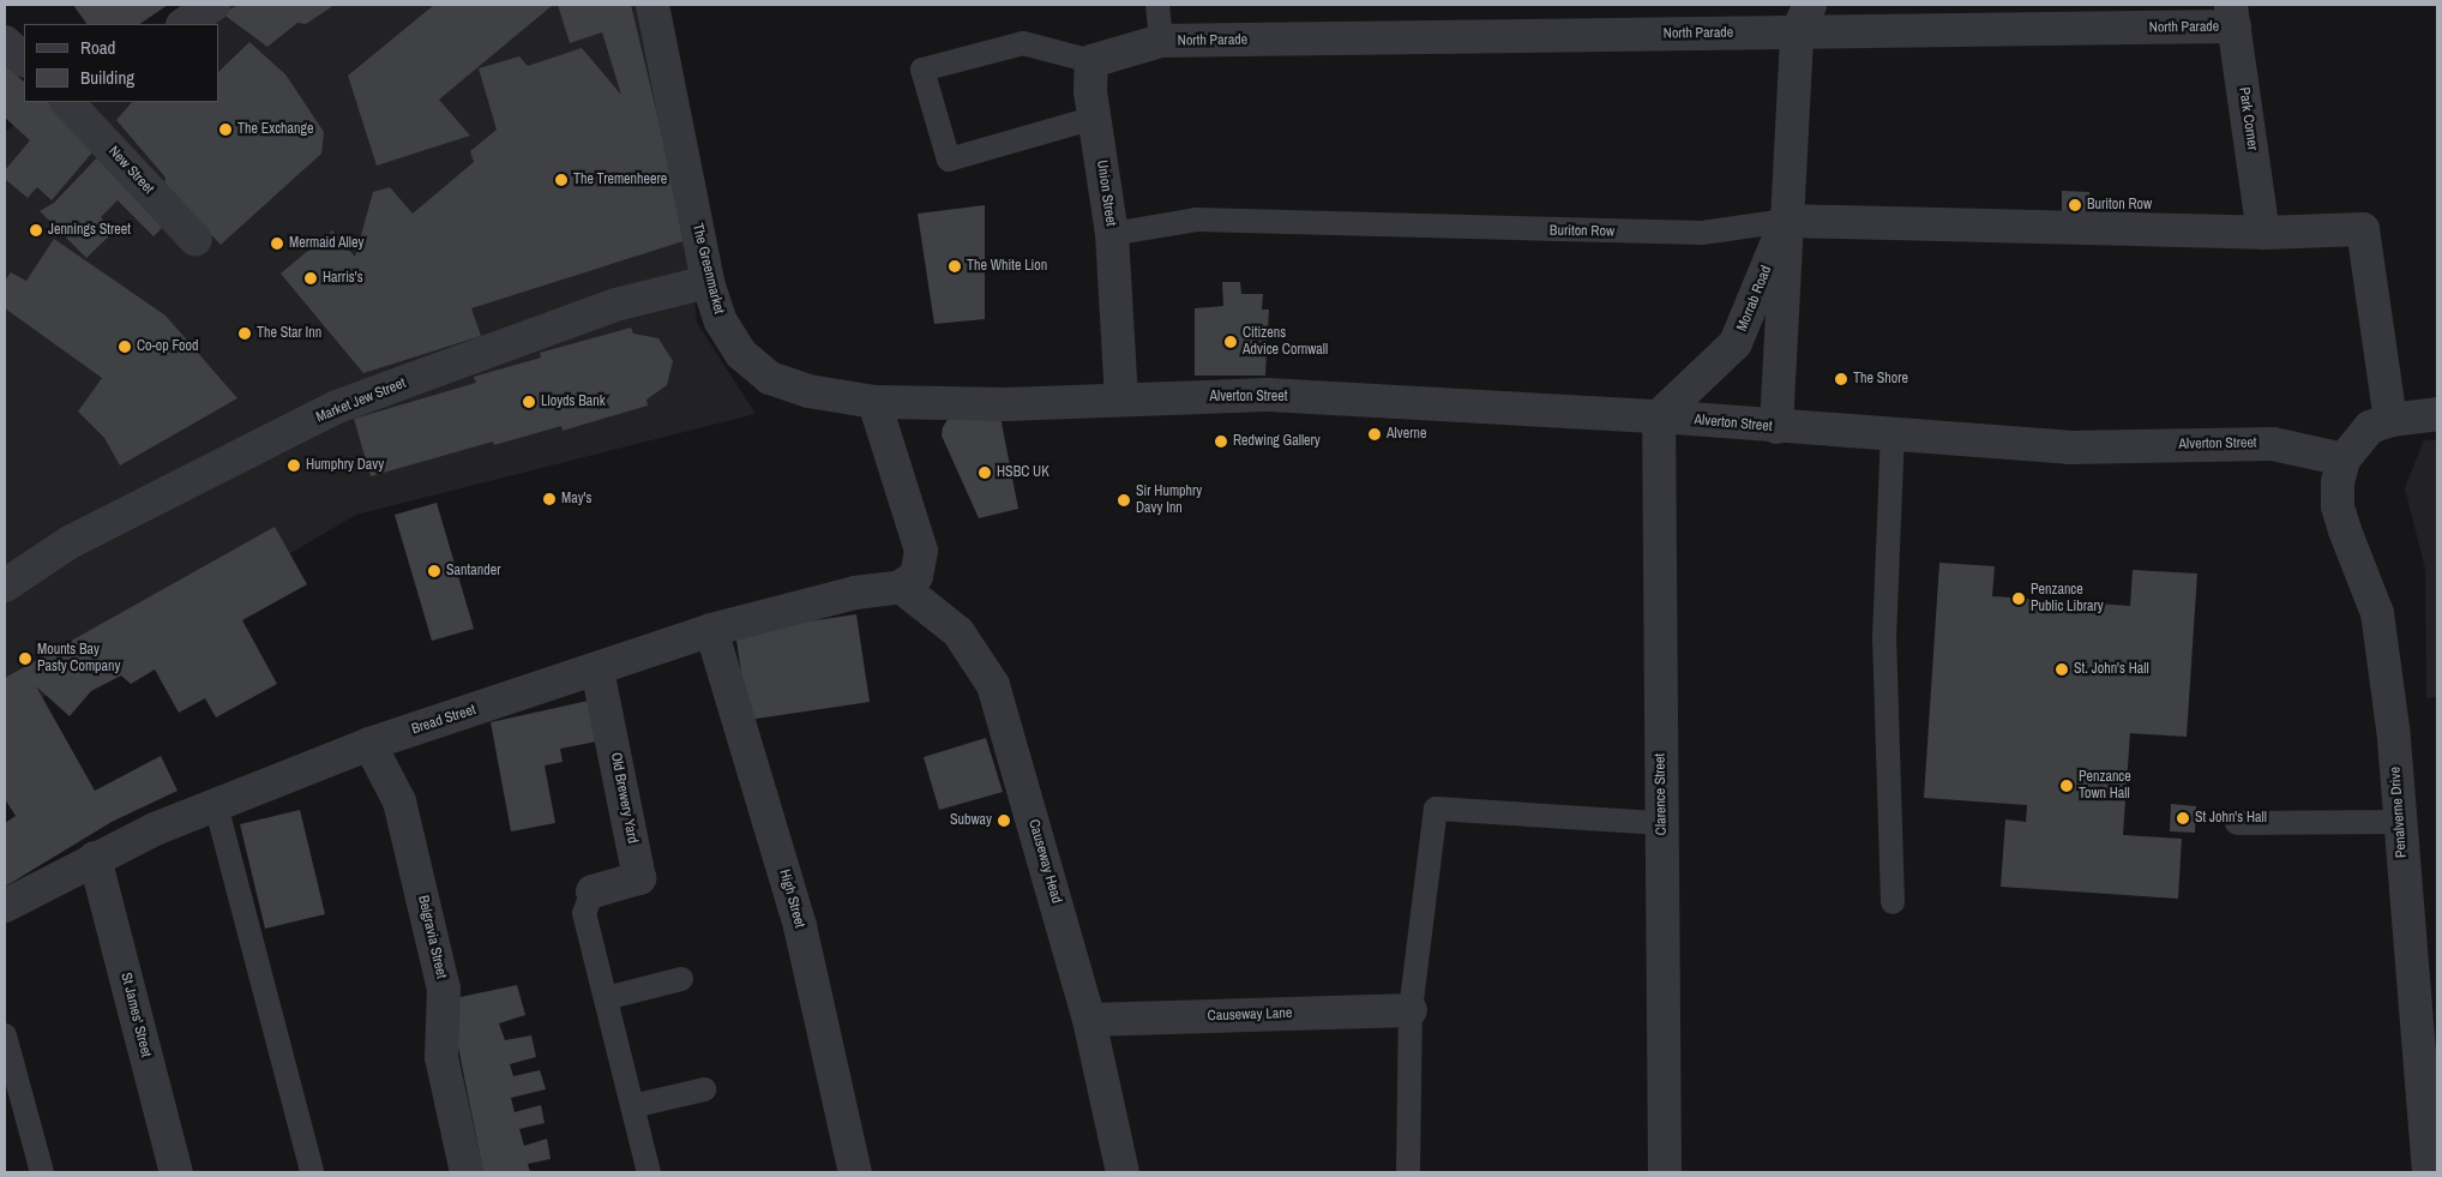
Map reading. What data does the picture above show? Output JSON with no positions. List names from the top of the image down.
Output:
{
  "streets": {
    "street": [
      "North Parade",
      "Park Corner",
      "New Street",
      "Union Street",
      "Buriton Row",
      "The Greenmarket",
      "Morrab Road",
      "Alverton Street",
      "Market Jew Street",
      "Bread Street",
      "Clarence Street",
      "Old Brewery Yard",
      "Penalverne Drive",
      "Causeway Head",
      "High Street",
      "Belgravia Street",
      "St James' Street",
      "Causeway Lane"
    ]
  },
  "crossings": [
    ["North Parade", "Park Corner"],
    ["North Parade", "Morrab Road"],
    ["Park Corner", "Buriton Row"],
    ["Union Street", "Buriton Row"],
    ["Union Street", "The Greenmarket"],
    ["Union Street", "Alverton Street"],
    ["Buriton Row", "Morrab Road"],
    ["The Greenmarket", "Alverton Street"],
    ["The Greenmarket", "Market Jew Street"],
    ["Morrab Road", "Alverton Street"],
    ["Morrab Road", "Clarence Street"],
    ["Alverton Street", "Clarence Street"],
    ["Alverton Street", "Penalverne Drive"],
    ["Bread Street", "Old Brewery Yard"],
    ["Bread Street", "Causeway Head"],
    ["Bread Street", "High Street"],
    ["Bread Street", "Belgravia Street"],
    ["Bread Street", "St James' Street"],
    ["Causeway Head", "Causeway Lane"]
  ],
  "places": [
    "The Exchange",
    "The Tremenheere",
    "Buriton Row",
    "Jennings Street",
    "Mermaid Alley",
    "The White Lion",
    "Harris's",
    "The Star Inn",
    "Citizens Advice Cornwall",
    "Co-op Food",
    "The Shore",
    "Lloyds Bank",
    "Alverne",
    "Redwing Gallery",
    "Humphry Davy",
    "HSBC UK",
    "May's",
    "Sir Humphry Davy Inn",
    "Santander",
    "Penzance Public Library",
    "Mounts Bay Pasty Company",
    "St. John's Hall",
    "Penzance Town Hall",
    "St John's Hall",
    "Subway"
  ],
  "legend": ["Road", "Building"]
}
